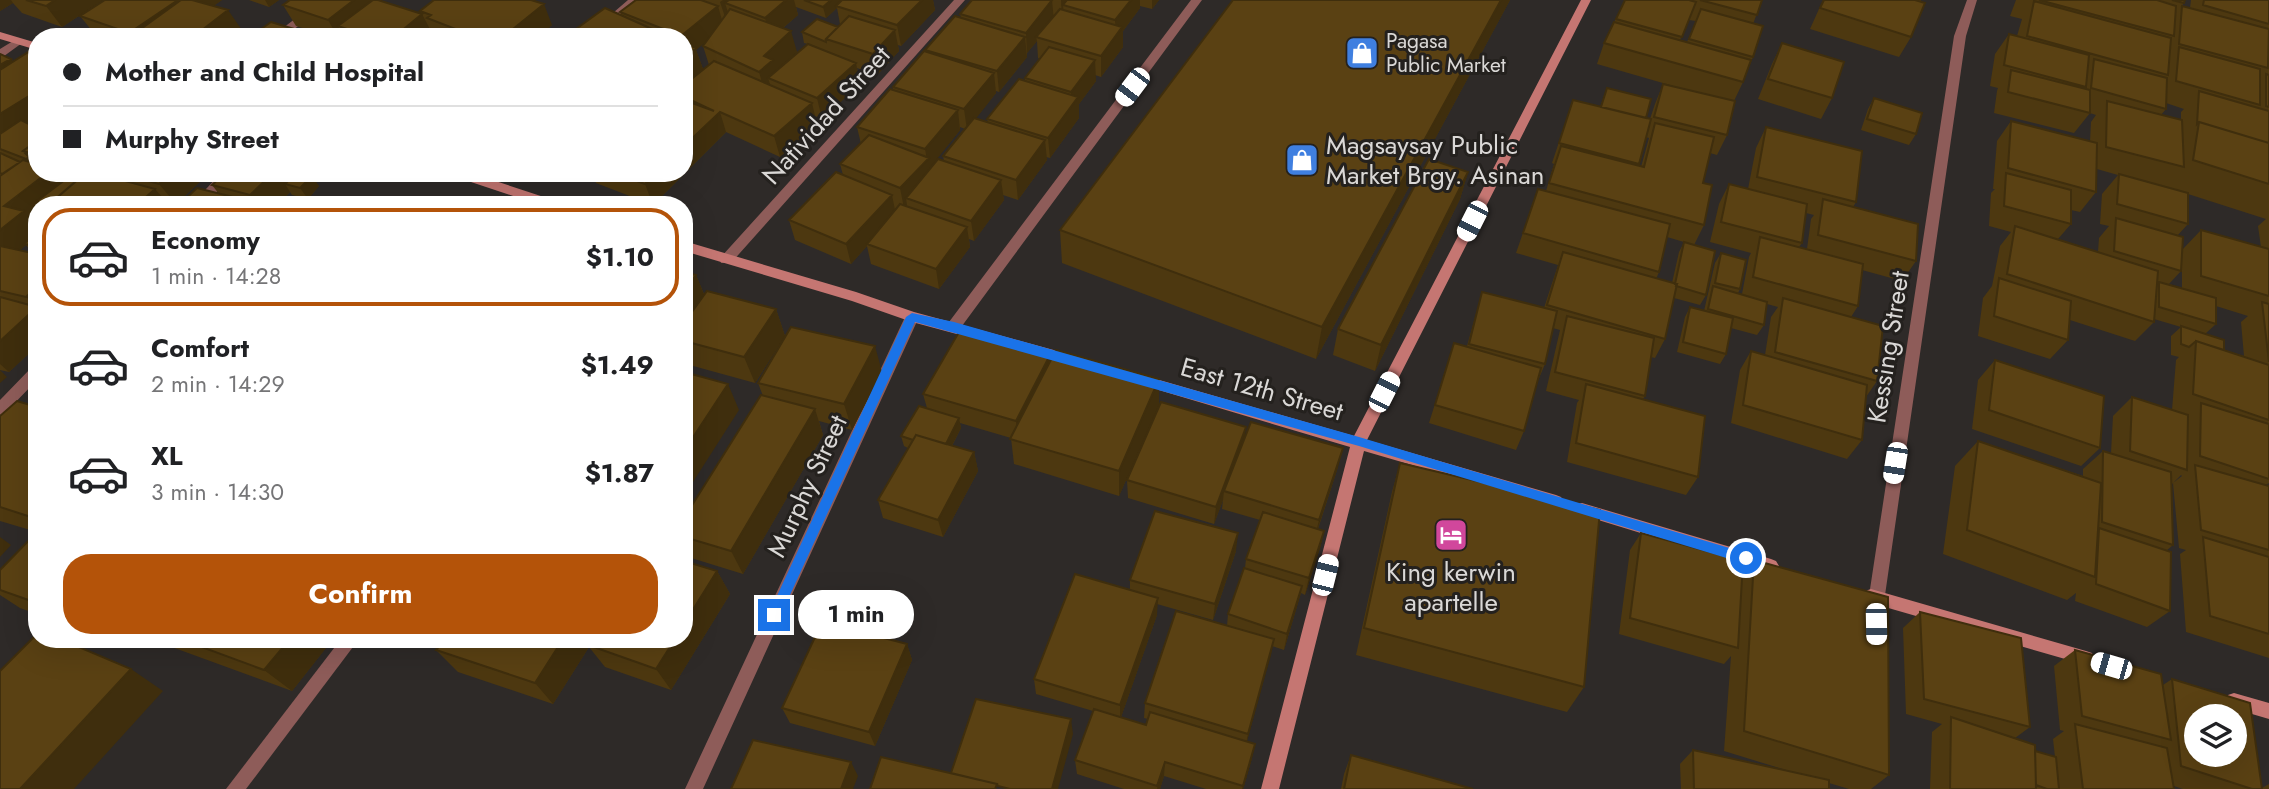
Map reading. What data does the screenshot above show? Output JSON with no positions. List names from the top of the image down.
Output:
{
  "streets": {
    "street": [
      "Natividad Street",
      "Kessing Street",
      "East 12th Street",
      "Murphy Street"
    ]
  },
  "places": {
    "shop": ["Pagasa Public Market", "Magsaysay Public Market Brgy. Asinan"],
    "hotel": ["King kerwin apartelle"]
  },
  "page": {
    "banner": ["Mother and Child Hospital", "Murphy Street"],
    "list": [
      {
        "name": "Economy",
        "note": "1 min · 14:28",
        "value": "$1.10"
      },
      {
        "name": "Comfort",
        "note": "2 min · 14:29",
        "value": "$1.49"
      },
      {
        "name": "XL",
        "note": "3 min · 14:30",
        "value": "$1.87"
      }
    ],
    "buttons": "Confirm",
    "bubble": "1 min"
  }
}
